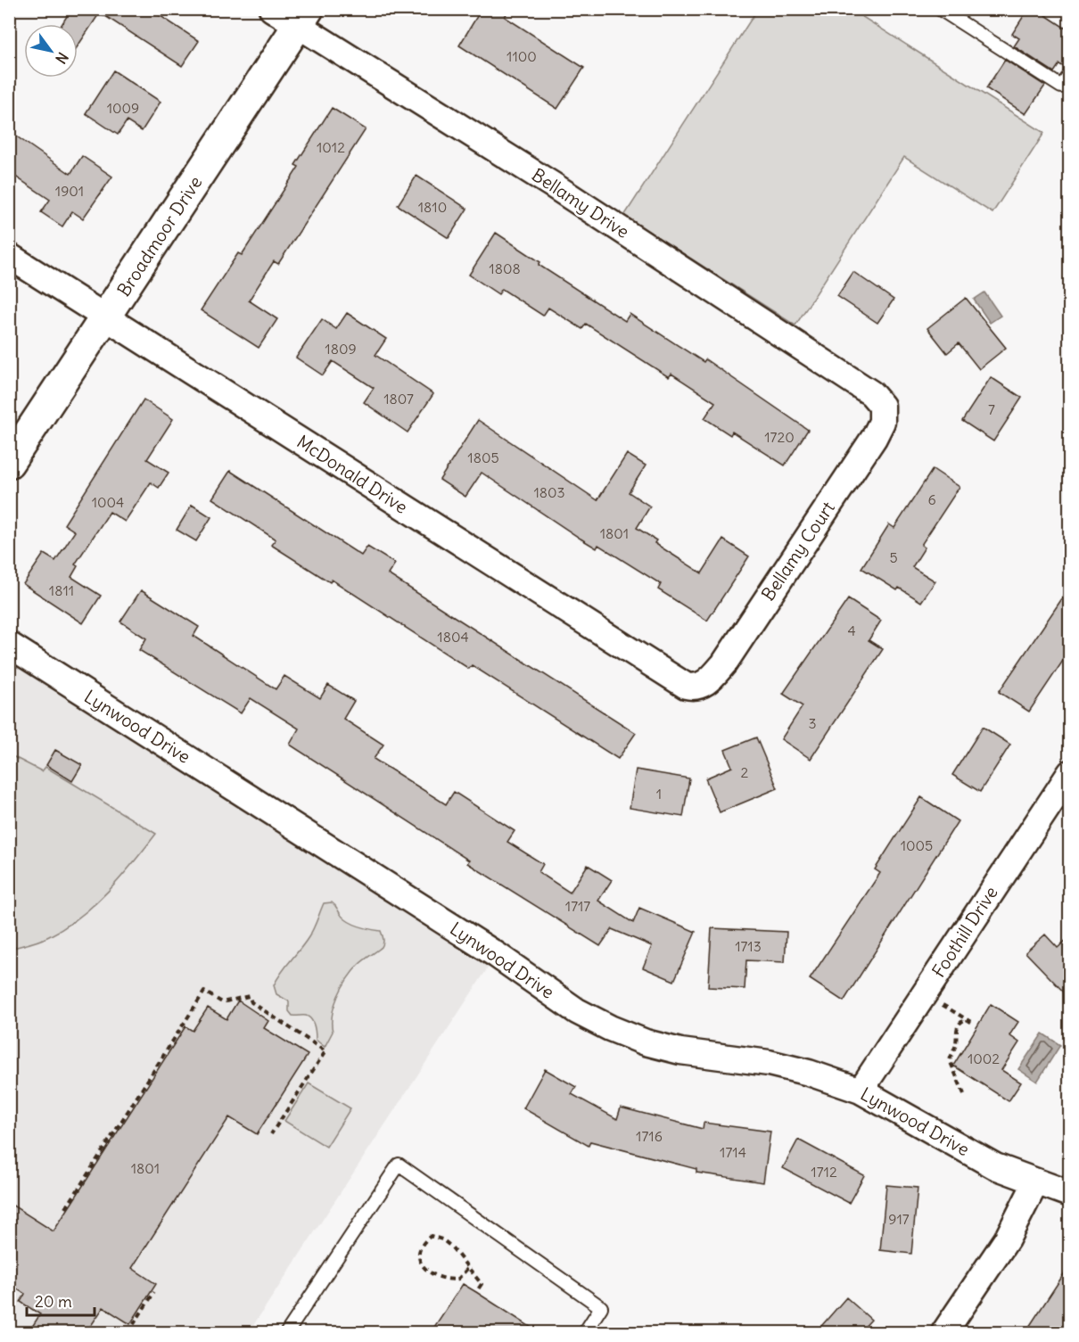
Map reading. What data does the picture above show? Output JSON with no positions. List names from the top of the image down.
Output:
{
  "streets": {
    "street": [
      "Bellamy Drive",
      "Broadmoor Drive",
      "McDonald Drive",
      "Bellamy Court",
      "Lynwood Drive",
      "Foothill Drive"
    ]
  },
  "crossings": [
    ["Bellamy Drive", "Broadmoor Drive"],
    ["Bellamy Drive", "Bellamy Court"],
    ["Broadmoor Drive", "McDonald Drive"],
    ["McDonald Drive", "Bellamy Court"],
    ["Lynwood Drive", "Foothill Drive"]
  ],
  "house_numbers": [
    "1100",
    "1009",
    "1012",
    "1901",
    "1810",
    "1808",
    "1809",
    "1807",
    "7",
    "1720",
    "1805",
    "1803",
    "6",
    "1004",
    "1801",
    "5",
    "1811",
    "4",
    "1804",
    "3",
    "2",
    "1",
    "1005",
    "1717",
    "1713",
    "1002",
    "1716",
    "1714",
    "1801",
    "1712",
    "917"
  ],
  "scale_bar": "20 m",
  "north": "bottom right"
}
